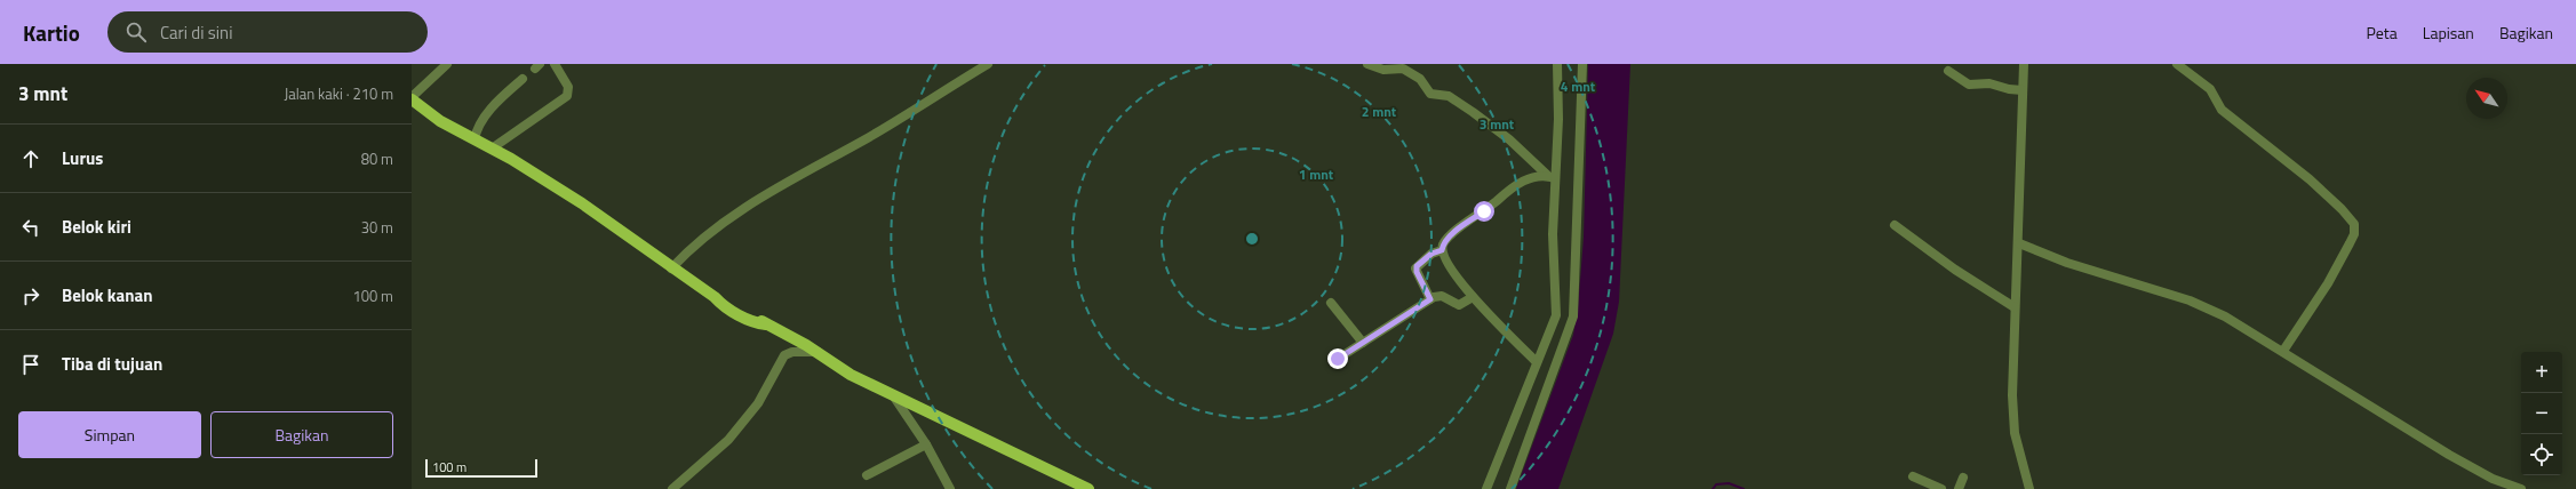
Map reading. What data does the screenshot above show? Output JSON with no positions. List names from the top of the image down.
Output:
{
  "scale_bar": "100 m",
  "north": "top left",
  "page": {
    "header": "Kartio",
    "search": "Cari di sini",
    "nav": ["Peta", "Lapisan", "Bagikan"],
    "heading": ["3 mnt", "Jalan kaki · 210 m"],
    "list": [
      ["Lurus", "80 m"],
      ["Belok kiri", "30 m"],
      ["Belok kanan", "100 m"],
      "Tiba di tujuan"
    ],
    "map_buttons": ["+", "−"],
    "buttons": ["Simpan", "Bagikan"],
    "scale": "100 m"
  },
  "rings": [
    "4 mnt",
    "2 mnt",
    "3 mnt",
    "1 mnt"
  ]
}
